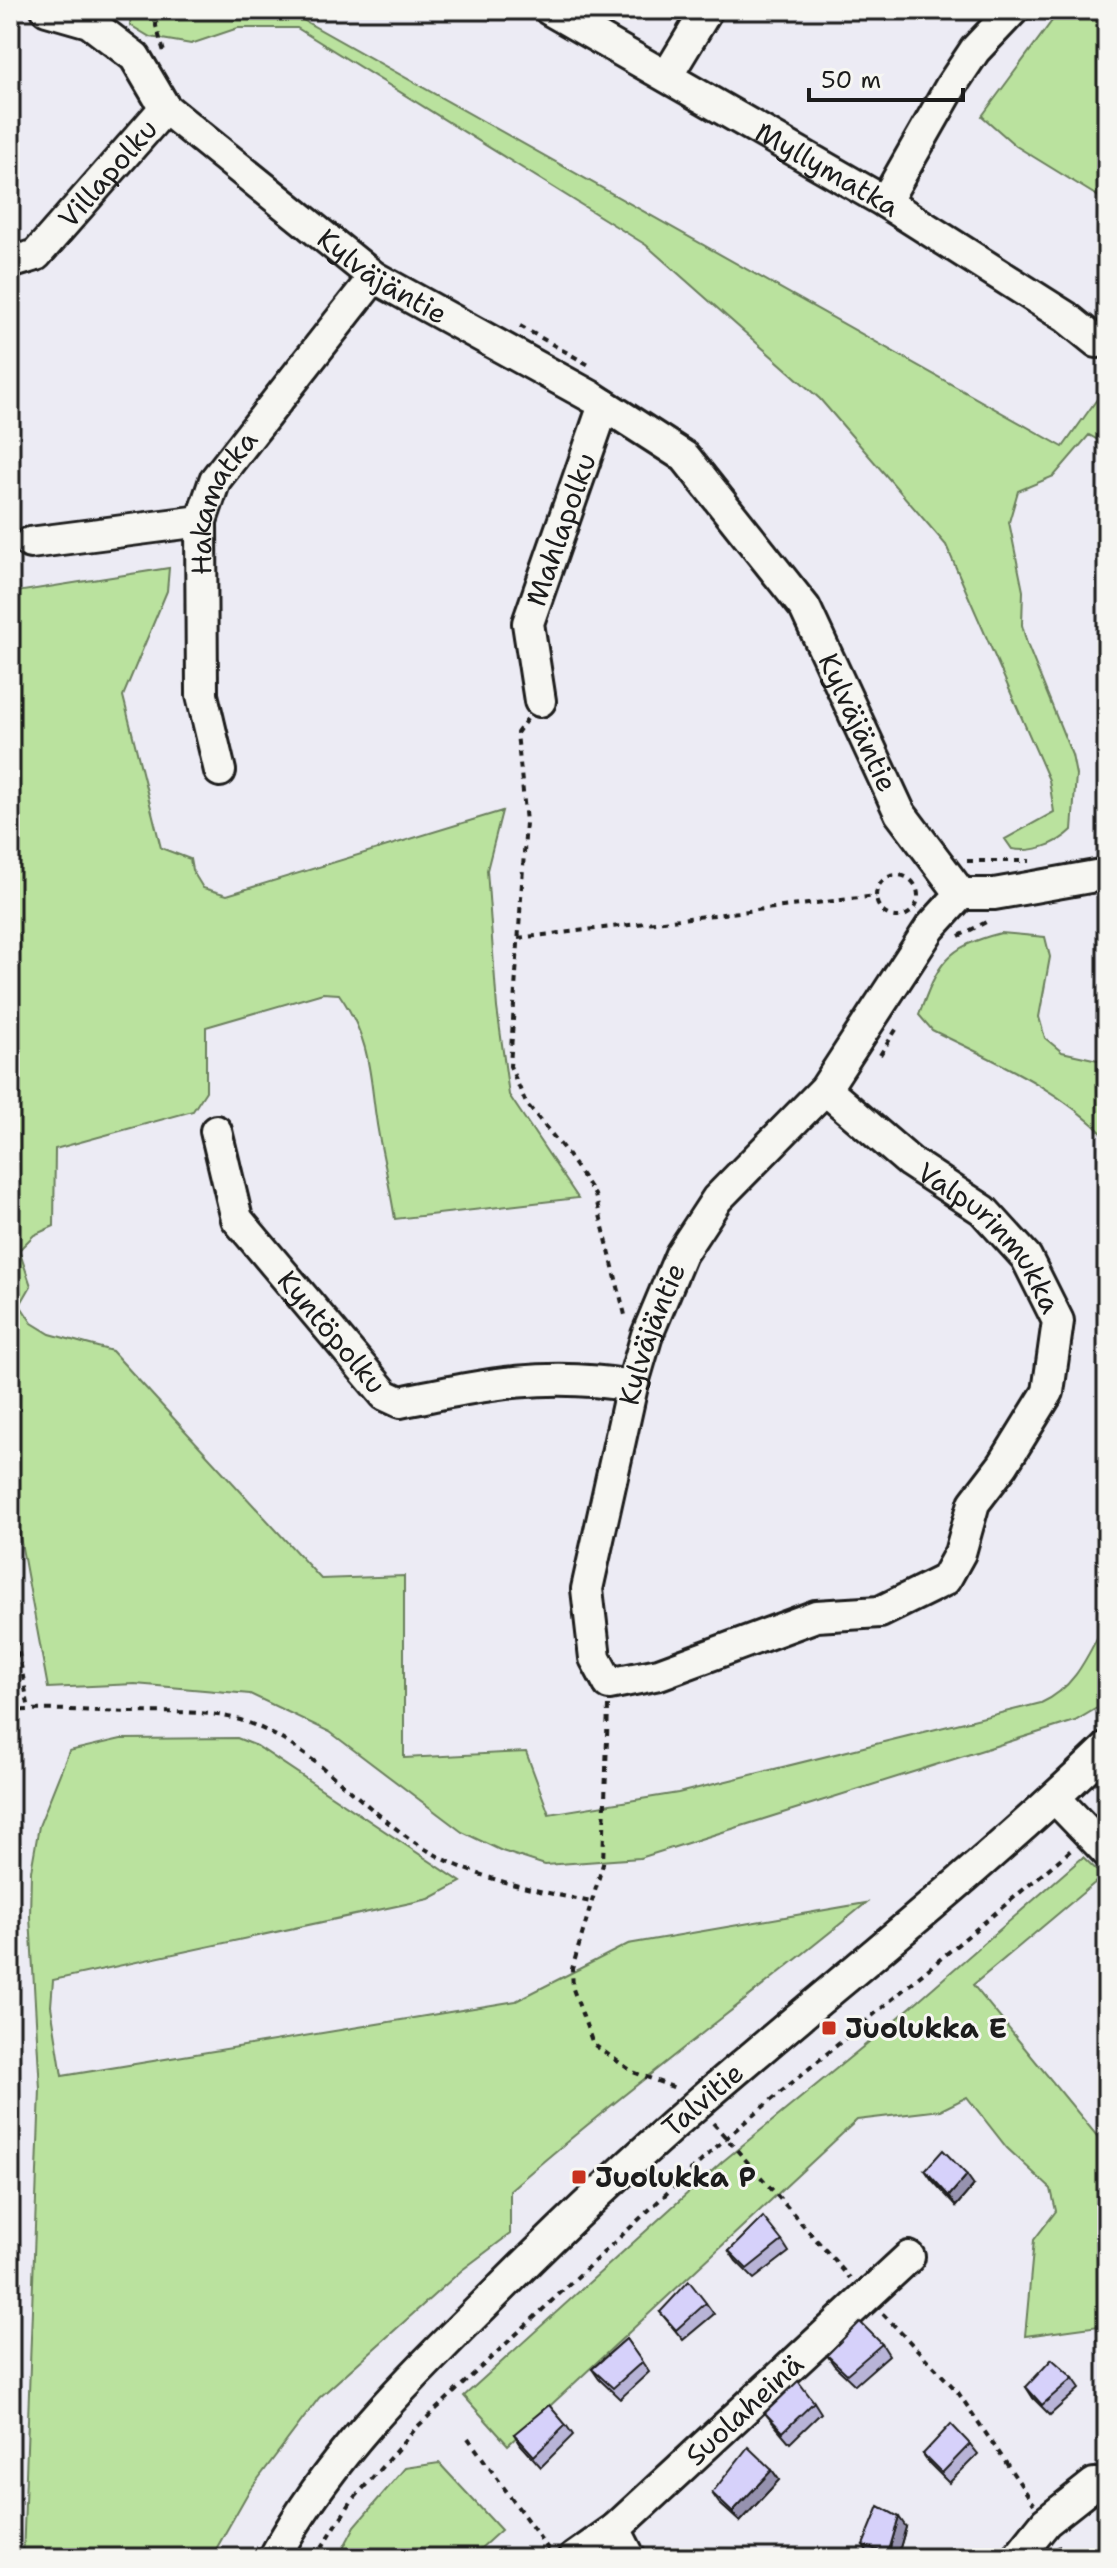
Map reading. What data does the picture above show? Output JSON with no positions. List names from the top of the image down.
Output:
{
  "streets": {
    "street": [
      "Myllymatka",
      "Villapolku",
      "Kylväjäntie",
      "Hakamatka",
      "Mahlapolku",
      "Valpurinmukka",
      "Kyntöpolku",
      "Talvitie",
      "Suolaheinä"
    ]
  },
  "crossings": [
    ["Villapolku", "Kylväjäntie"],
    ["Kylväjäntie", "Hakamatka"],
    ["Kylväjäntie", "Mahlapolku"],
    ["Kylväjäntie", "Valpurinmukka"],
    ["Kylväjäntie", "Kyntöpolku"]
  ],
  "places": {
    "transit": ["Juolukka E", "Juolukka P"]
  },
  "scale_bar": "50 m"
}
